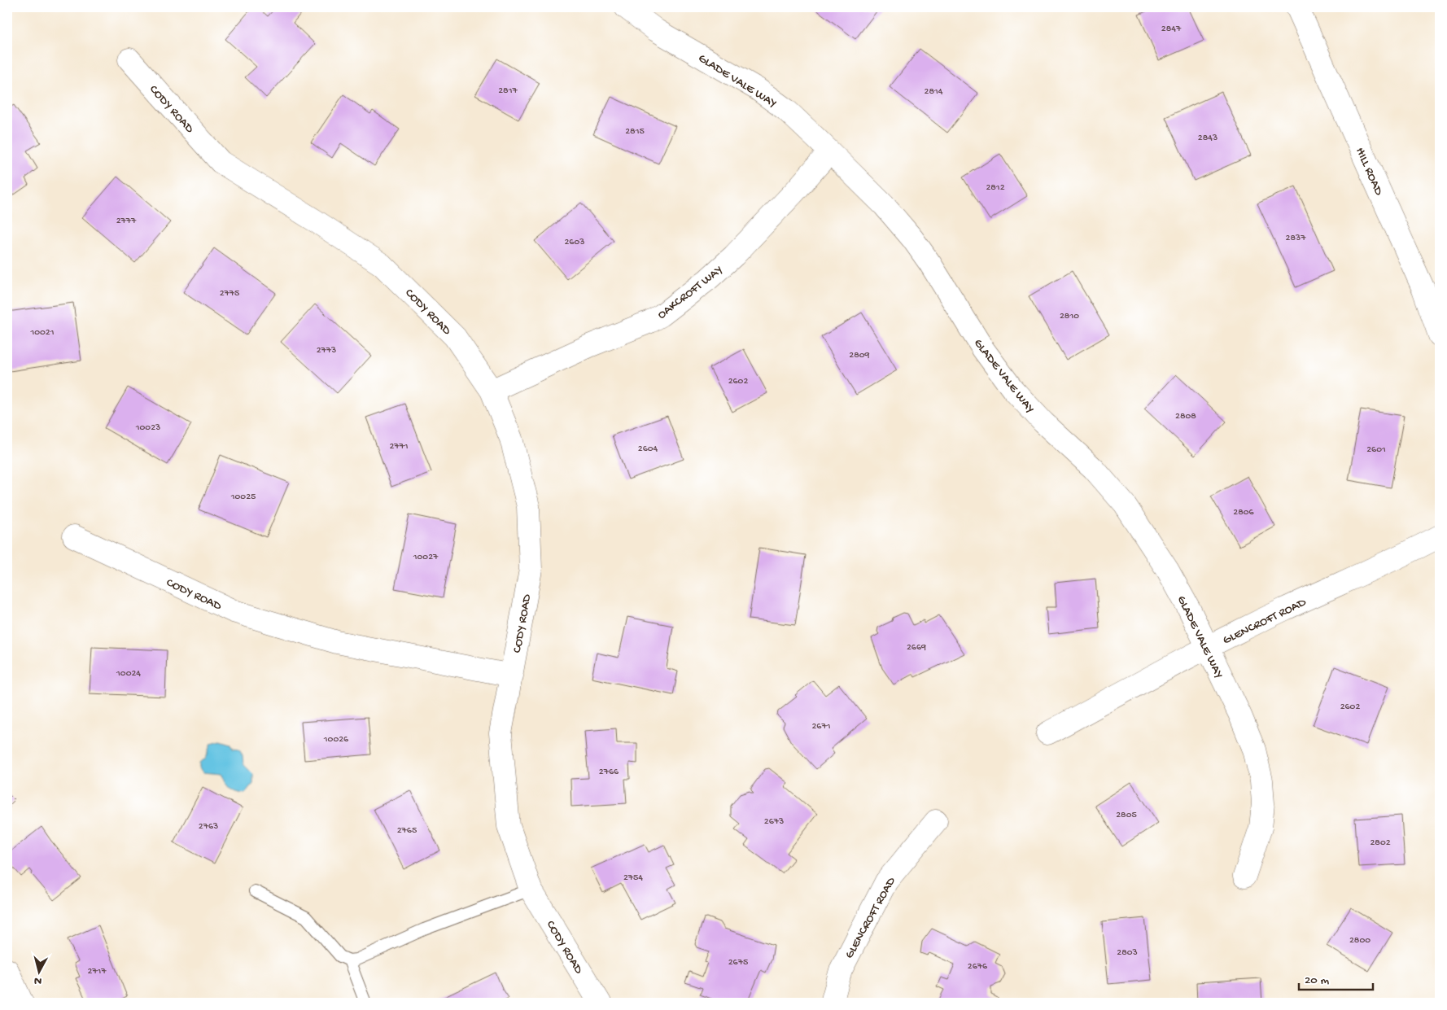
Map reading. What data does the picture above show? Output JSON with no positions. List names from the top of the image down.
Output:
{
  "streets": {
    "street": [
      "GLADE VALE WAY",
      "CODY ROAD",
      "HILL ROAD",
      "OAKCROFT WAY",
      "GLENCROFT ROAD"
    ]
  },
  "crossings": [
    ["GLADE VALE WAY", "OAKCROFT WAY"],
    ["GLADE VALE WAY", "GLENCROFT ROAD"],
    ["CODY ROAD", "OAKCROFT WAY"]
  ],
  "house_numbers": [
    "2847",
    "2817",
    "2814",
    "2815",
    "2843",
    "2812",
    "2777",
    "2837",
    "2603",
    "2775",
    "2810",
    "10021",
    "2773",
    "2809",
    "2602",
    "2808",
    "10023",
    "2771",
    "2604",
    "2601",
    "10025",
    "2806",
    "10027",
    "2669",
    "10024",
    "2602",
    "2671",
    "10026",
    "2766",
    "2805",
    "2673",
    "2763",
    "2765",
    "2802",
    "2754",
    "2800",
    "2803",
    "2675",
    "2676",
    "2717"
  ],
  "scale_bar": "20 m",
  "north": "bottom"
}
